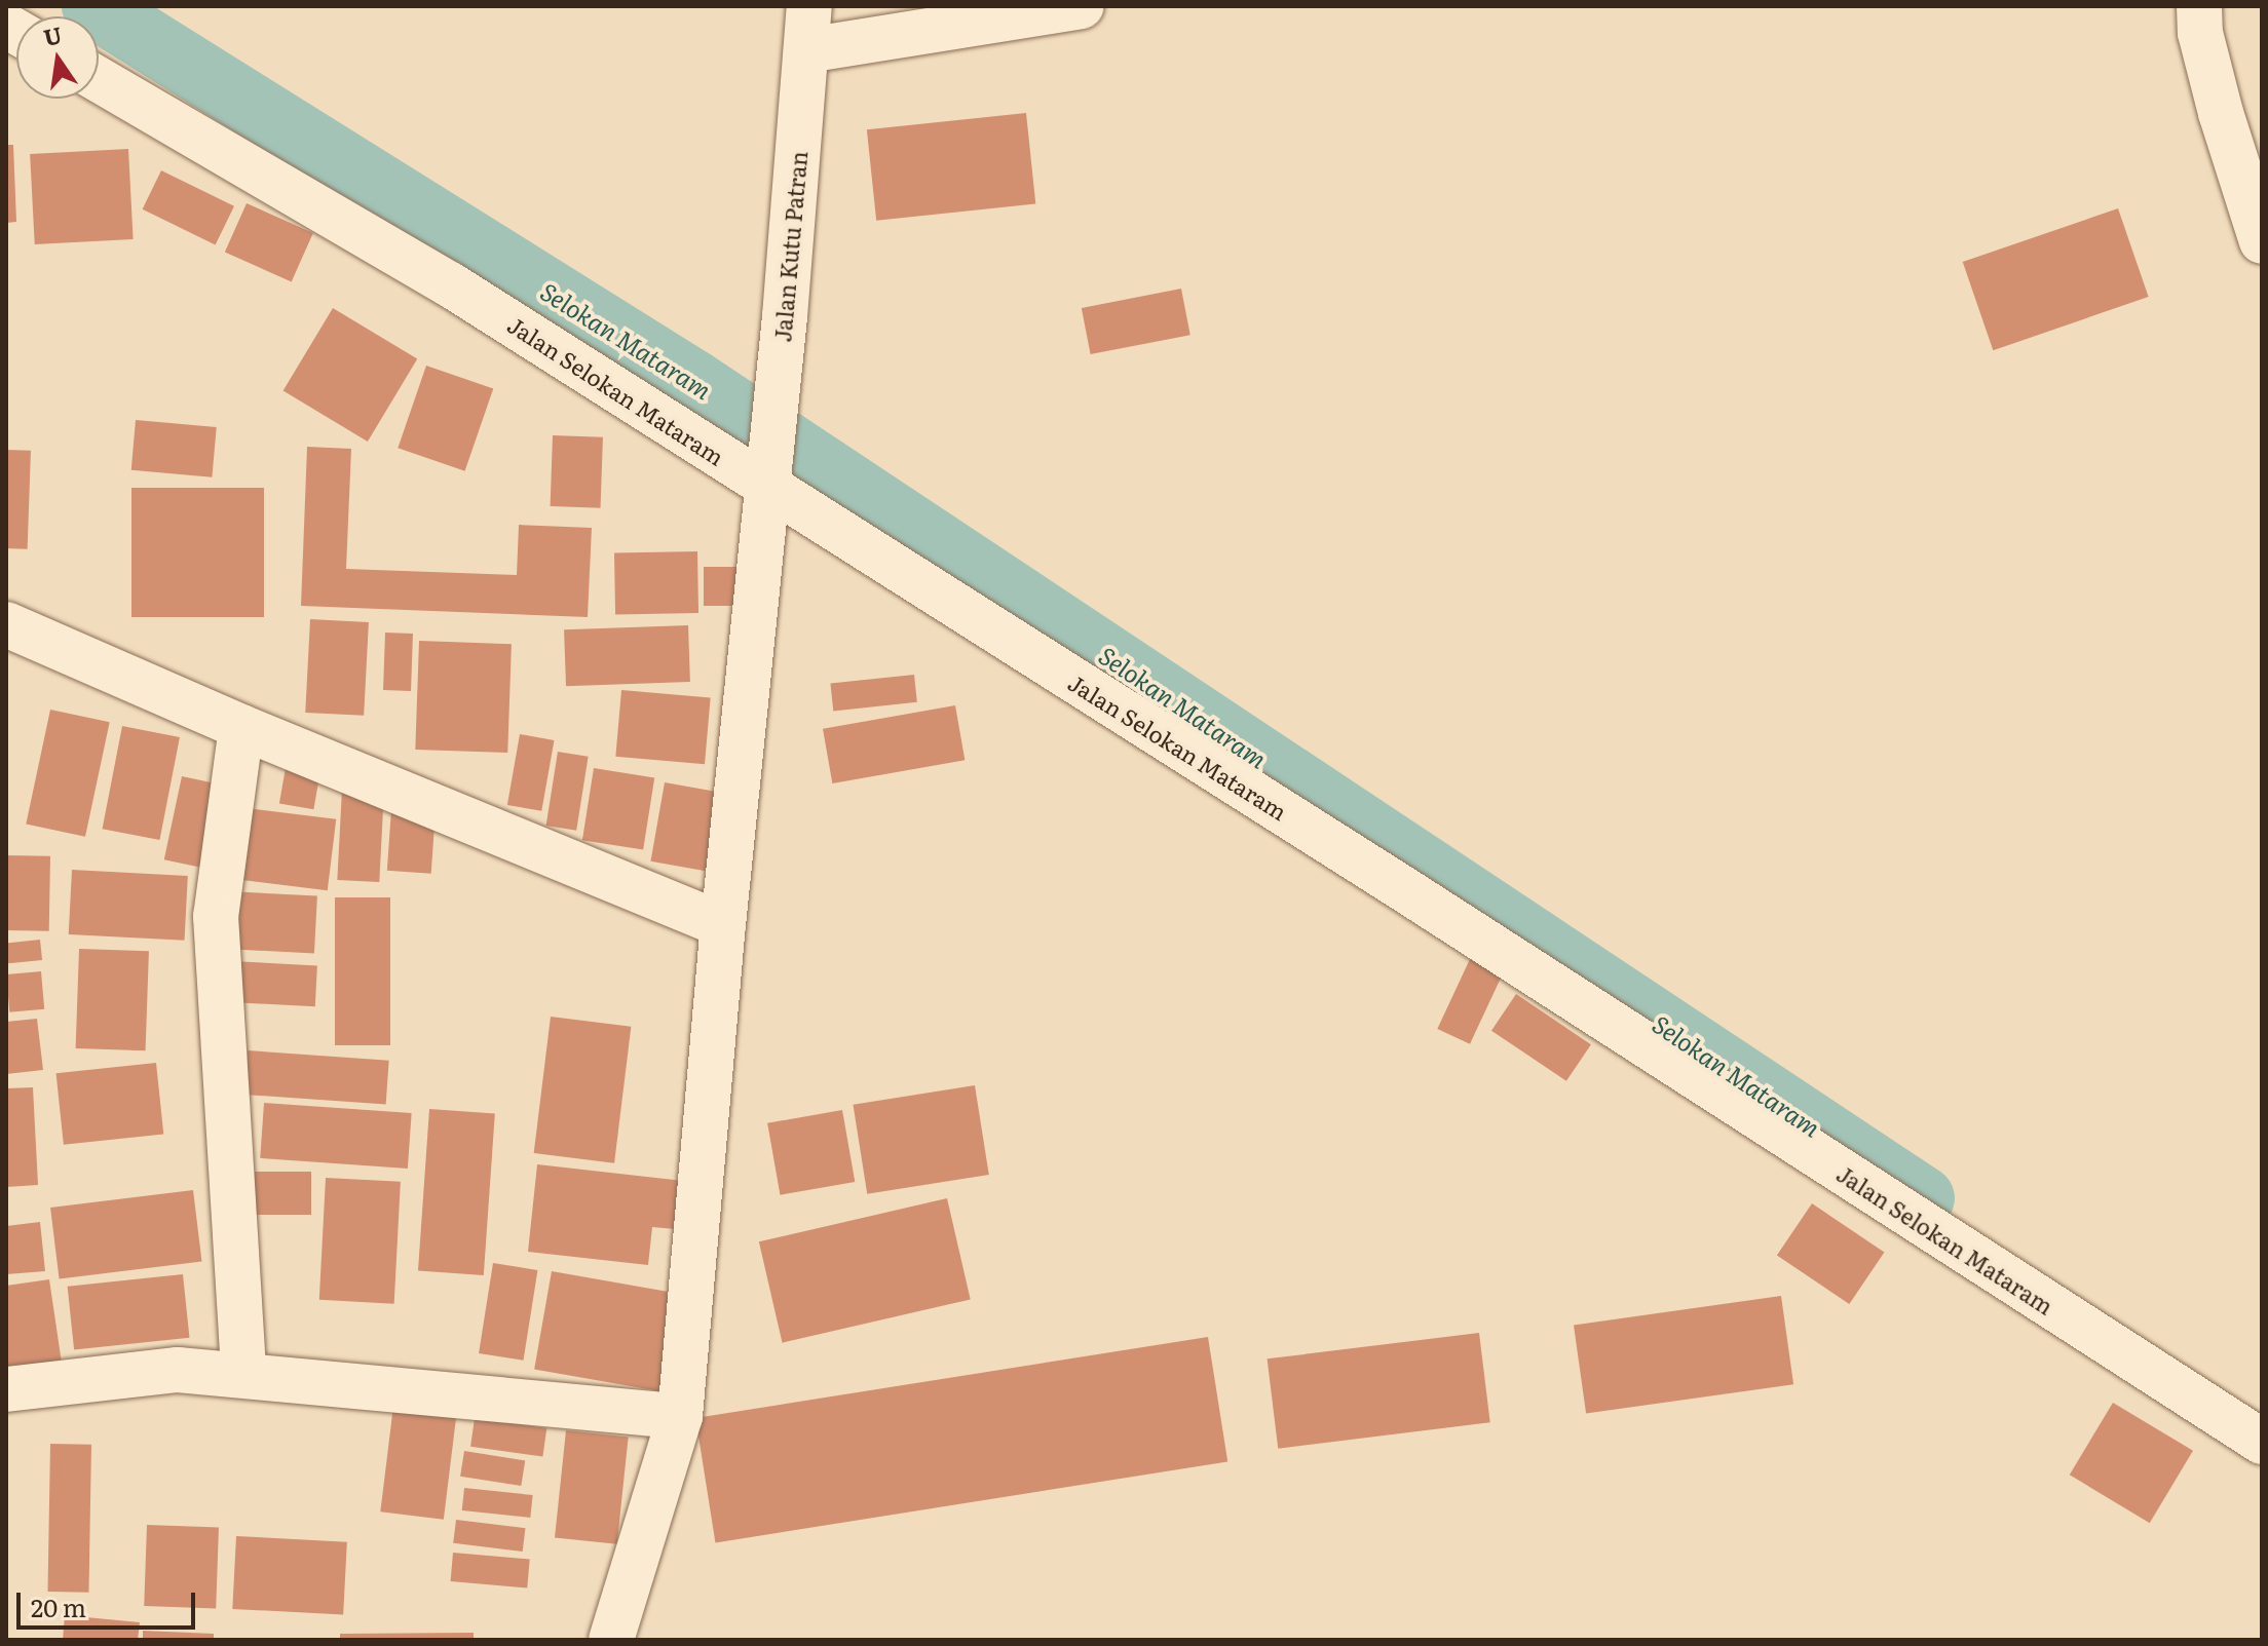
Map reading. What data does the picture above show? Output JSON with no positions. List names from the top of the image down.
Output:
{
  "streets": {
    "street": ["Jalan Kutu Patran", "Jalan Selokan Mataram"]
  },
  "crossings": [
    ["Jalan Kutu Patran", "Jalan Selokan Mataram"]
  ],
  "water": ["Selokan Mataram"],
  "scale_bar": "20 m",
  "north": "top"
}
